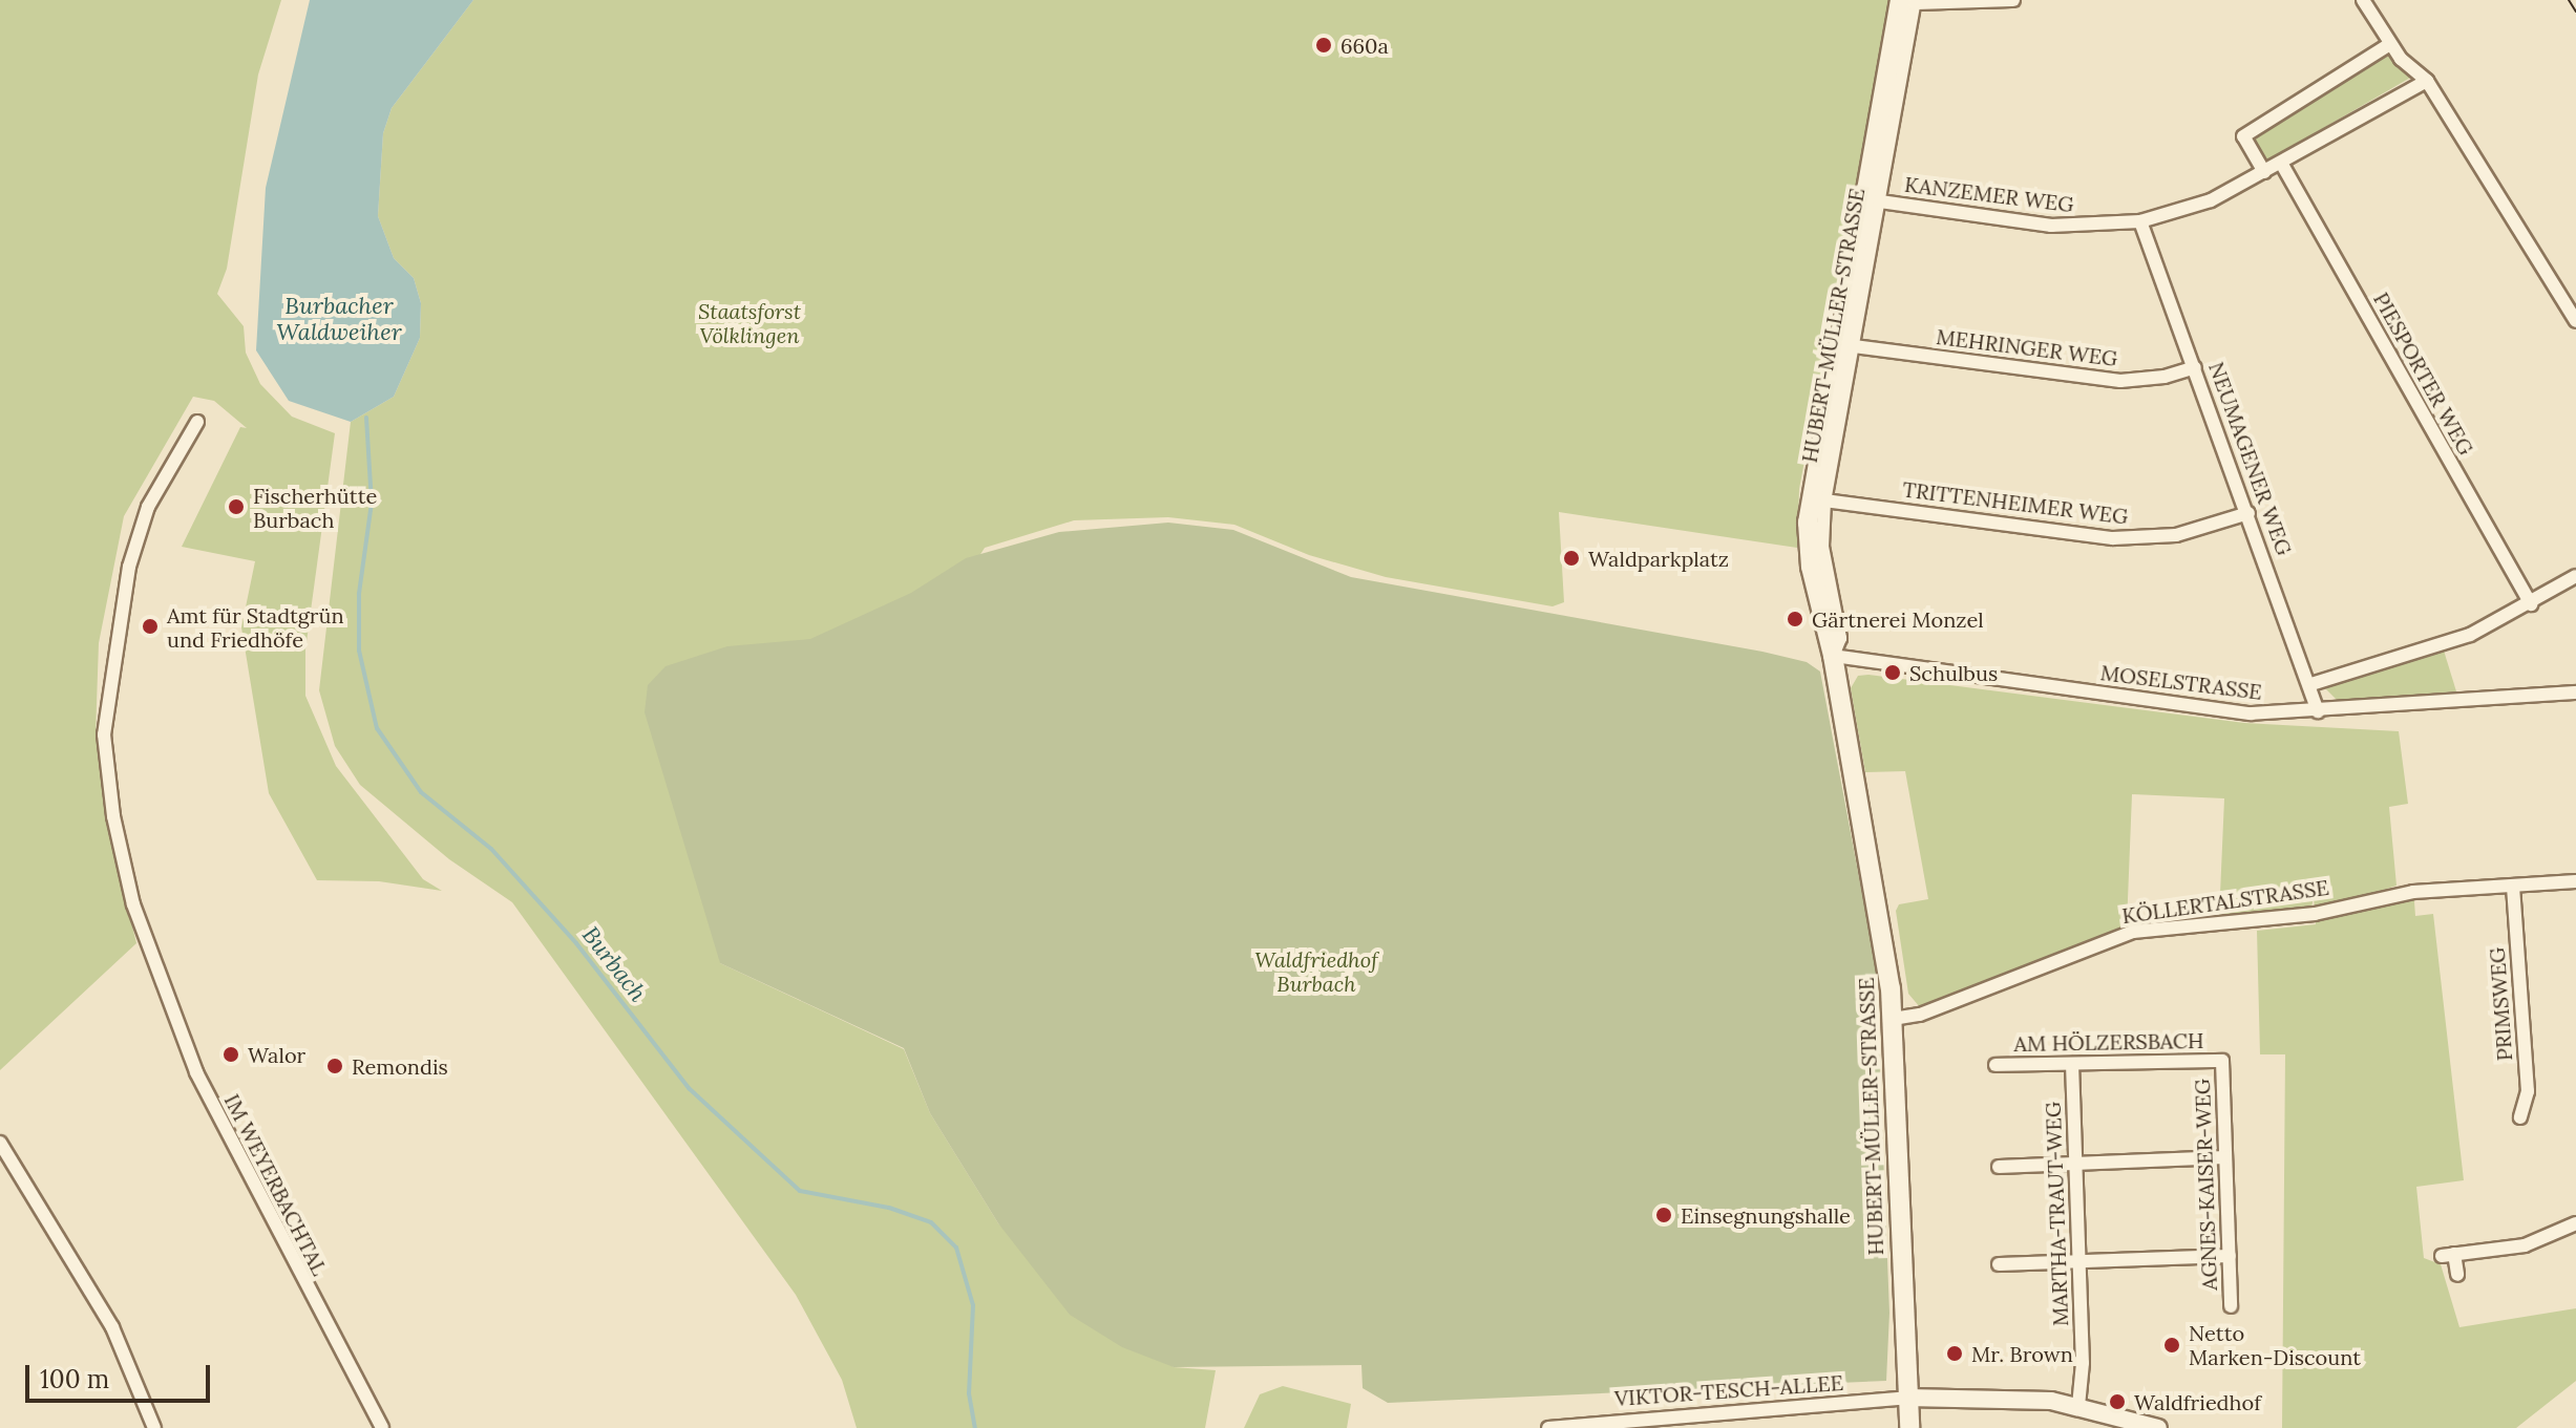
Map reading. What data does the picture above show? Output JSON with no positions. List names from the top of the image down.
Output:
{
  "streets": {
    "main road": ["HUBERT-MÜLLER-STRASSE"],
    "street": [
      "KANZEMER WEG",
      "MEHRINGER WEG",
      "PIESPORTER WEG",
      "NEUMAGENER WEG",
      "TRITTENHEIMER WEG",
      "MOSELSTRASSE",
      "KÖLLERTALSTRASSE",
      "PRIMSWEG",
      "AM HÖLZERSBACH",
      "IM WEYERBACHTAL",
      "AGNES-KAISER-WEG",
      "MARTHA-TRAUT-WEG",
      "VIKTOR-TESCH-ALLEE"
    ]
  },
  "crossings": [
    ["KANZEMER WEG", "HUBERT-MÜLLER-STRASSE"],
    ["KANZEMER WEG", "PIESPORTER WEG"],
    ["KANZEMER WEG", "NEUMAGENER WEG"],
    ["HUBERT-MÜLLER-STRASSE", "MEHRINGER WEG"],
    ["HUBERT-MÜLLER-STRASSE", "TRITTENHEIMER WEG"],
    ["HUBERT-MÜLLER-STRASSE", "MOSELSTRASSE"],
    ["HUBERT-MÜLLER-STRASSE", "KÖLLERTALSTRASSE"],
    ["HUBERT-MÜLLER-STRASSE", "VIKTOR-TESCH-ALLEE"],
    ["MEHRINGER WEG", "NEUMAGENER WEG"],
    ["NEUMAGENER WEG", "TRITTENHEIMER WEG"],
    ["NEUMAGENER WEG", "MOSELSTRASSE"],
    ["KÖLLERTALSTRASSE", "PRIMSWEG"],
    ["AM HÖLZERSBACH", "AGNES-KAISER-WEG"],
    ["AM HÖLZERSBACH", "MARTHA-TRAUT-WEG"]
  ],
  "water": ["Burbacher Waldweiher", "Burbach"],
  "parks": ["Staatsforst Völklingen", "Waldfriedhof Burbach"],
  "places": [
    "660a",
    "Fischerhütte Burbach",
    "Waldparkplatz",
    "Gärtnerei Monzel",
    "Amt für Stadtgrün und Friedhöfe",
    "Schulbus",
    "Walor",
    "Remondis",
    "Einsegnungshalle",
    "Netto Marken-Discount",
    "Mr. Brown",
    "Waldfriedhof"
  ],
  "scale_bar": "100 m"
}
